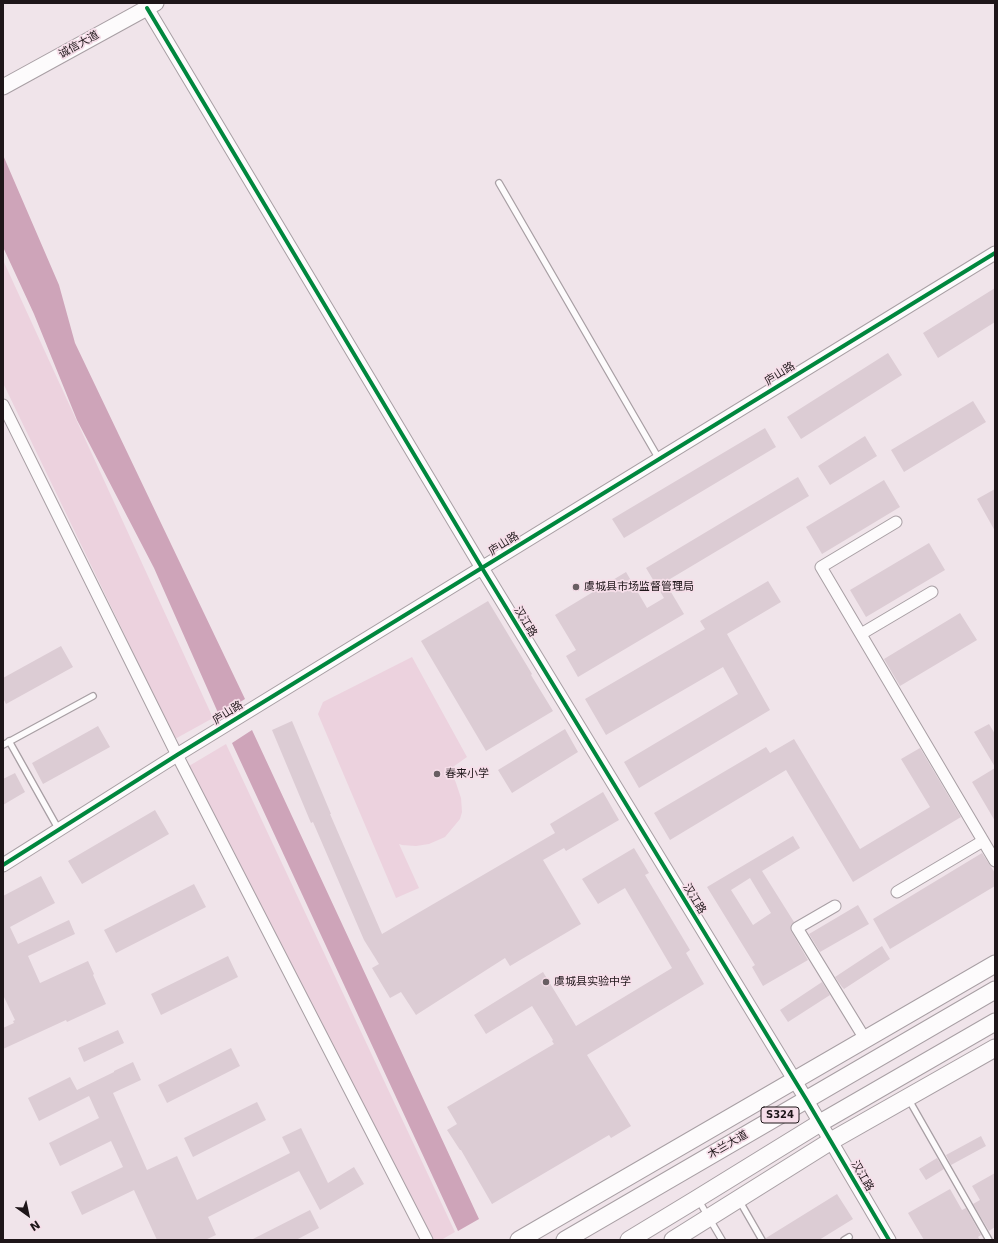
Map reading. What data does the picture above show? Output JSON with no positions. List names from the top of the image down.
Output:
{
  "streets": {
    "main road": ["诚信大道", "S324", "木兰大道"],
    "street": ["庐山路", "汉江路"]
  },
  "crossings": [
    ["诚信大道", "汉江路"],
    ["庐山路", "汉江路"],
    ["汉江路", "S324"],
    ["汉江路", "木兰大道"]
  ],
  "places": ["虞城县市场监督管理局", "春来小学", "虞城县实验中学"],
  "north": "bottom right"
}
